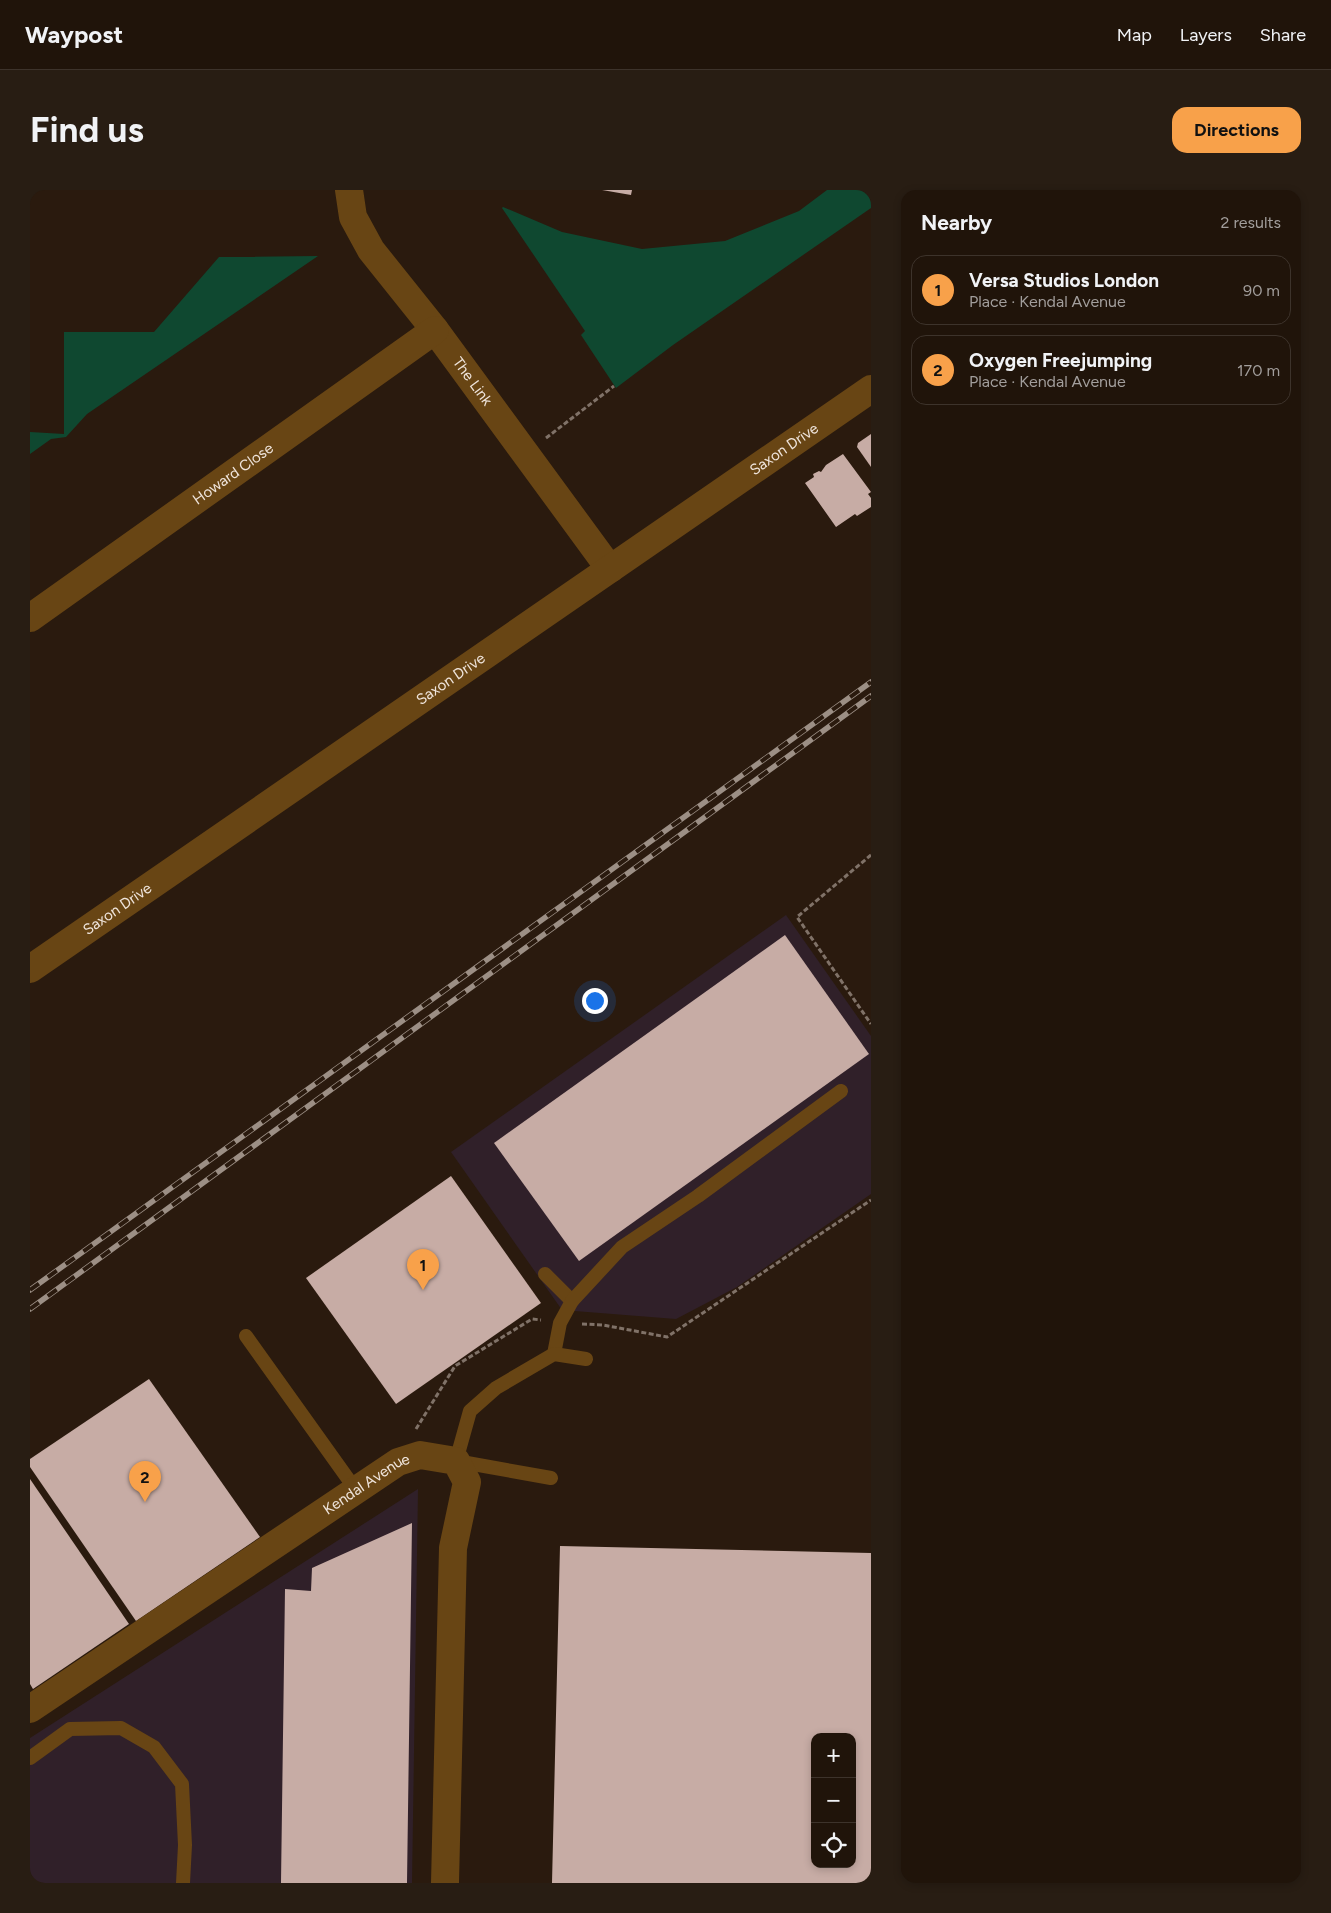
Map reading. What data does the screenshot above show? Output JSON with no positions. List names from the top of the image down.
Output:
{
  "streets": {
    "street": [
      "The Link",
      "Saxon Drive",
      "Howard Close",
      "Kendal Avenue"
    ]
  },
  "crossings": [
    ["The Link", "Saxon Drive"],
    ["The Link", "Howard Close"]
  ],
  "page": {
    "header": "Waypost",
    "nav": ["Map", "Layers", "Share"],
    "buttons": "Directions",
    "title": "Find us",
    "heading": ["Nearby", "2 results"],
    "list": [
      {
        "mark": "1",
        "name": "Versa Studios London",
        "note": "Place · Kendal Avenue",
        "value": "90 m"
      },
      {
        "mark": "2",
        "name": "Oxygen Freejumping",
        "note": "Place · Kendal Avenue",
        "value": "170 m"
      }
    ],
    "pins": ["1", "2"],
    "map_buttons": ["+", "−"]
  }
}
